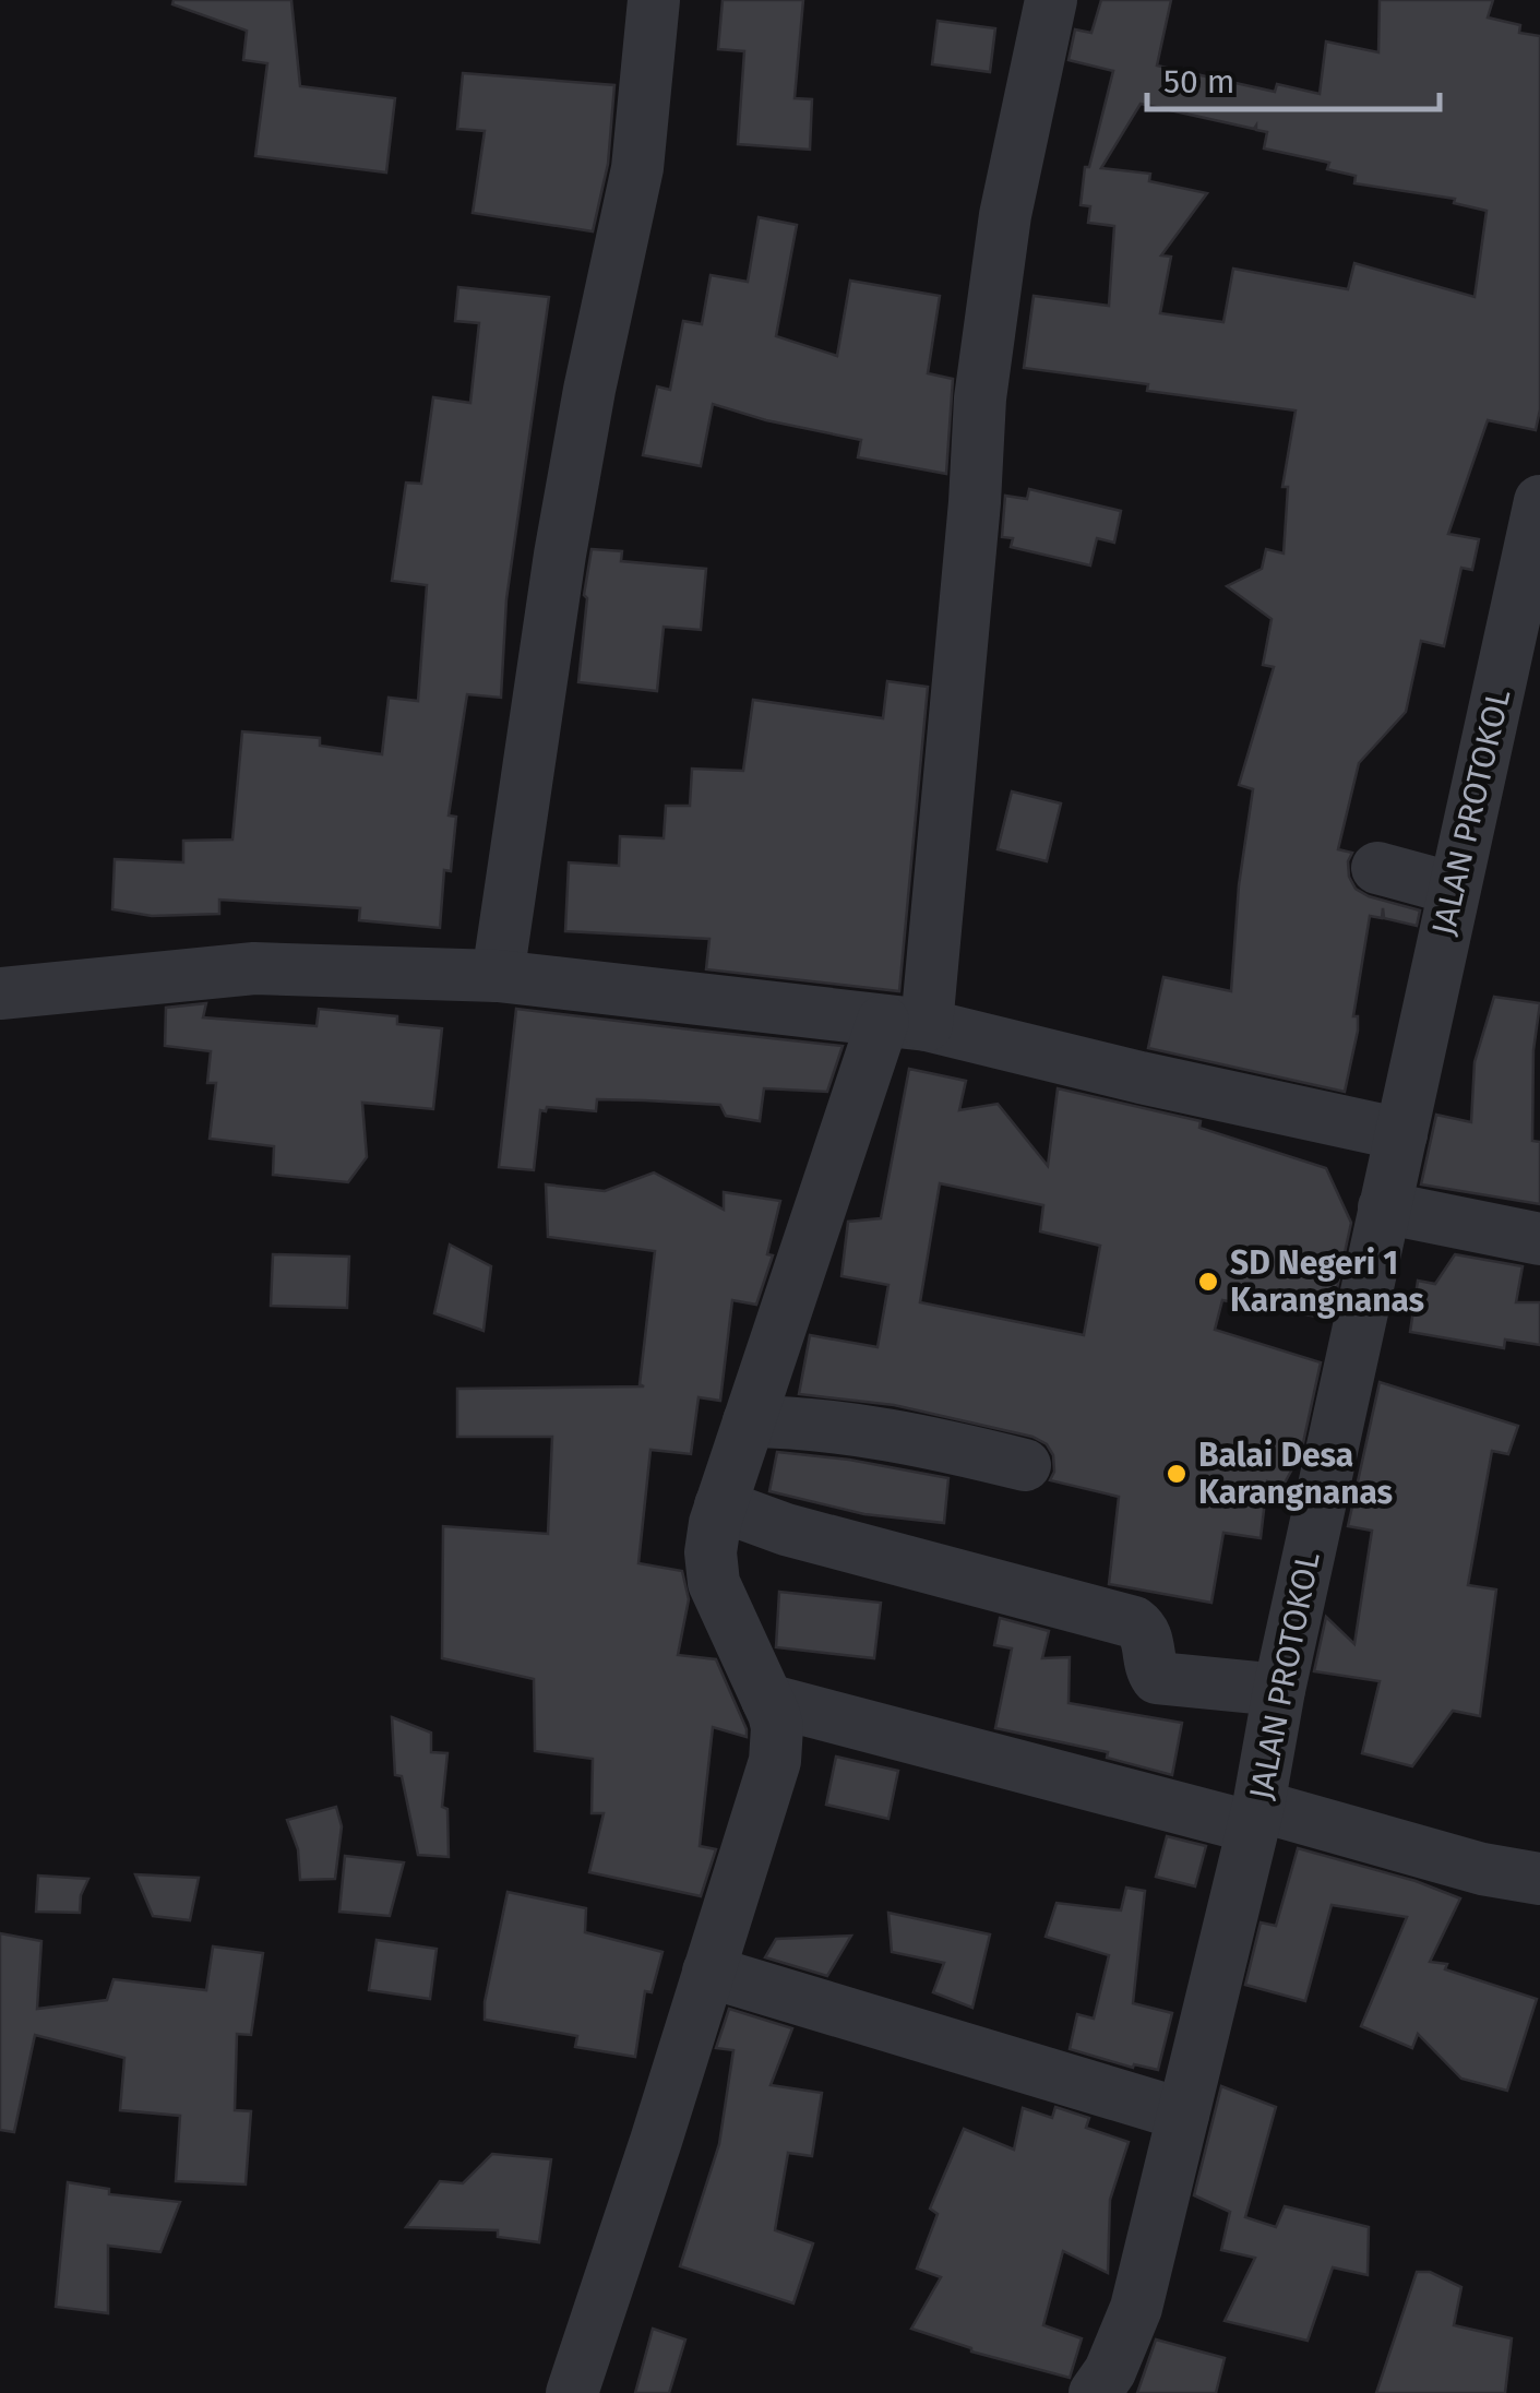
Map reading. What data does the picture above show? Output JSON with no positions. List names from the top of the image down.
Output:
{
  "streets": {
    "street": ["JALAN PROTOKOL"]
  },
  "places": ["SD Negeri 1 Karangnanas", "Balai Desa Karangnanas"],
  "scale_bar": "50 m"
}
